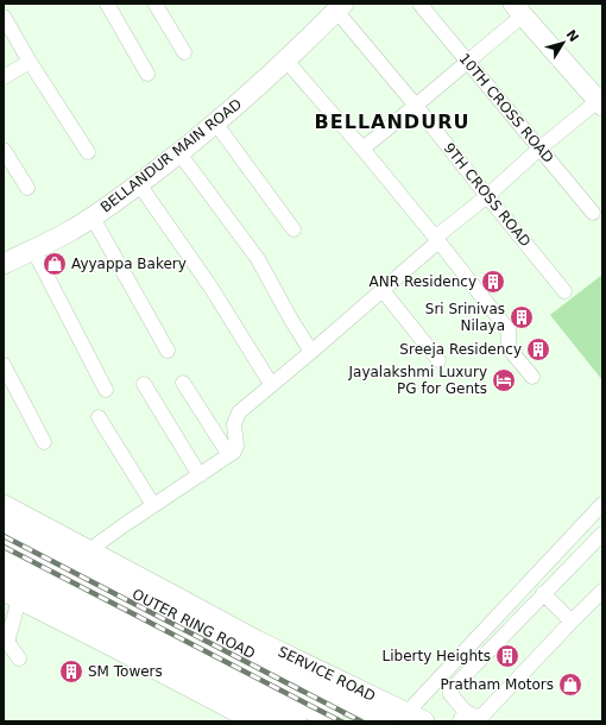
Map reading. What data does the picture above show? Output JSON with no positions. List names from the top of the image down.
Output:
{
  "streets": {
    "highway": ["OUTER RING ROAD"],
    "street": [
      "10TH CROSS ROAD",
      "BELLANDUR MAIN ROAD",
      "9TH CROSS ROAD",
      "SERVICE ROAD"
    ]
  },
  "crossings": [
    ["BELLANDUR MAIN ROAD", "9TH CROSS ROAD"],
    ["OUTER RING ROAD", "SERVICE ROAD"]
  ],
  "districts": ["BELLANDURU"],
  "places": {
    "shop": ["Ayyappa Bakery", "Pratham Motors"],
    "building": [
      "ANR Residency",
      "Sri Srinivas Nilaya",
      "Sreeja Residency",
      "Liberty Heights",
      "SM Towers"
    ],
    "hotel": ["Jayalakshmi Luxury PG for Gents"]
  },
  "north": "top right"
}
